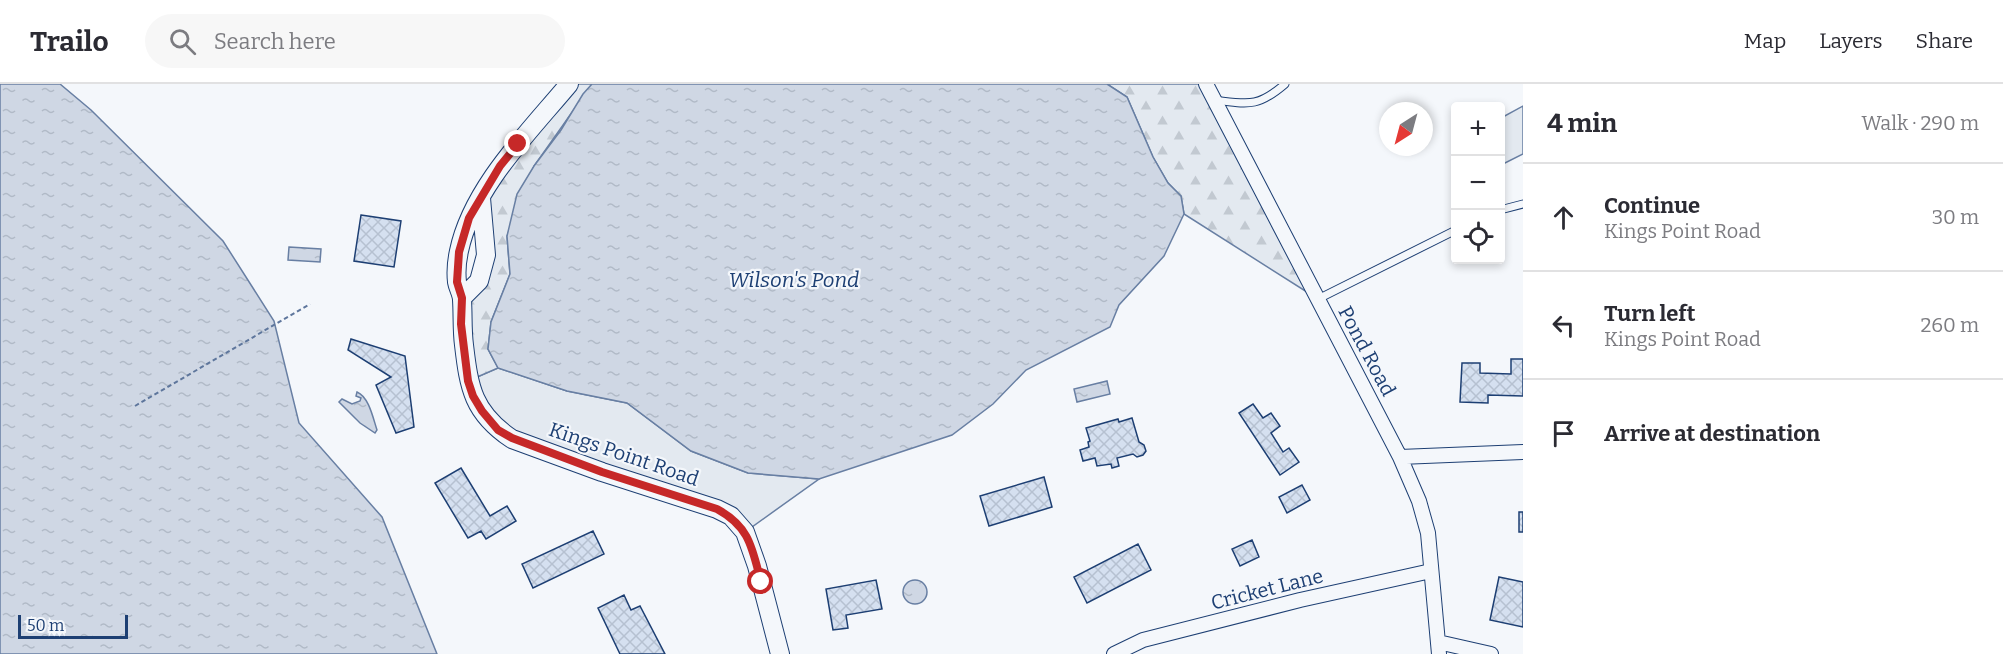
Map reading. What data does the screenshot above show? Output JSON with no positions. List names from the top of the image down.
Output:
{
  "streets": {
    "street": ["Pond Road", "Kings Point Road", "Cricket Lane"]
  },
  "crossings": [
    ["Pond Road", "Cricket Lane"]
  ],
  "water": ["Wilson's Pond"],
  "scale_bar": "50 m",
  "north": "bottom left",
  "page": {
    "header": "Trailo",
    "search": "Search here",
    "nav": ["Map", "Layers", "Share"],
    "heading": ["4 min", "Walk · 290 m"],
    "map_buttons": ["+", "−"],
    "list": [
      ["Continue", "Kings Point Road", "30 m"],
      ["Turn left", "Kings Point Road", "260 m"],
      "Arrive at destination"
    ],
    "scale": "50 m"
  }
}
